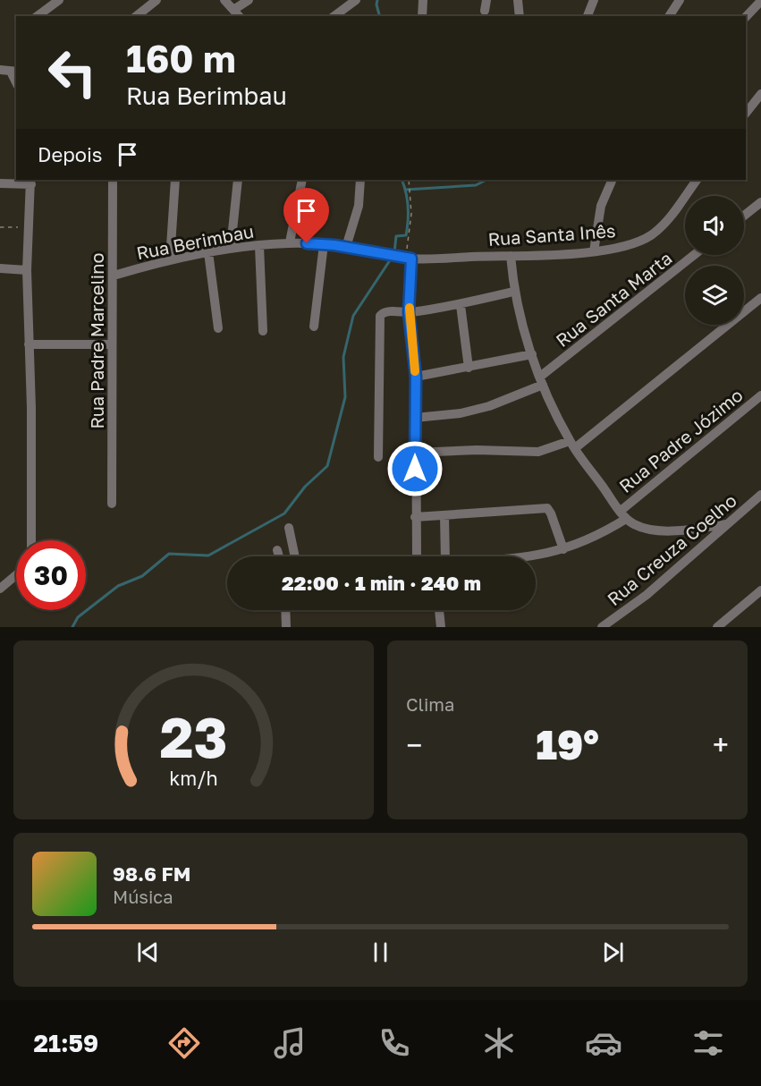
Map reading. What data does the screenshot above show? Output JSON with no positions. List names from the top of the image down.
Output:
{
  "streets": {
    "street": [
      "Rua Santa Inês",
      "Rua Berimbau",
      "Rua Santa Marta",
      "Rua Padre Marcelino",
      "Rua Padre Józimo",
      "Rua Creuza Coelho"
    ]
  },
  "crossings": [
    ["Rua Santa Inês", "Rua Berimbau"],
    ["Rua Berimbau", "Rua Padre Marcelino"]
  ],
  "page": {
    "turn": ["160 m", "Rua Berimbau"],
    "then": "Depois",
    "limit": "30",
    "trip": "22:00 · 1 min · 240 m",
    "tile": "Clima",
    "heat": ["−", "19°", "+"],
    "song": ["98.6 FM", "Música"],
    "tabs": "21:59",
    "gauge": ["23", "km/h"]
  }
}
